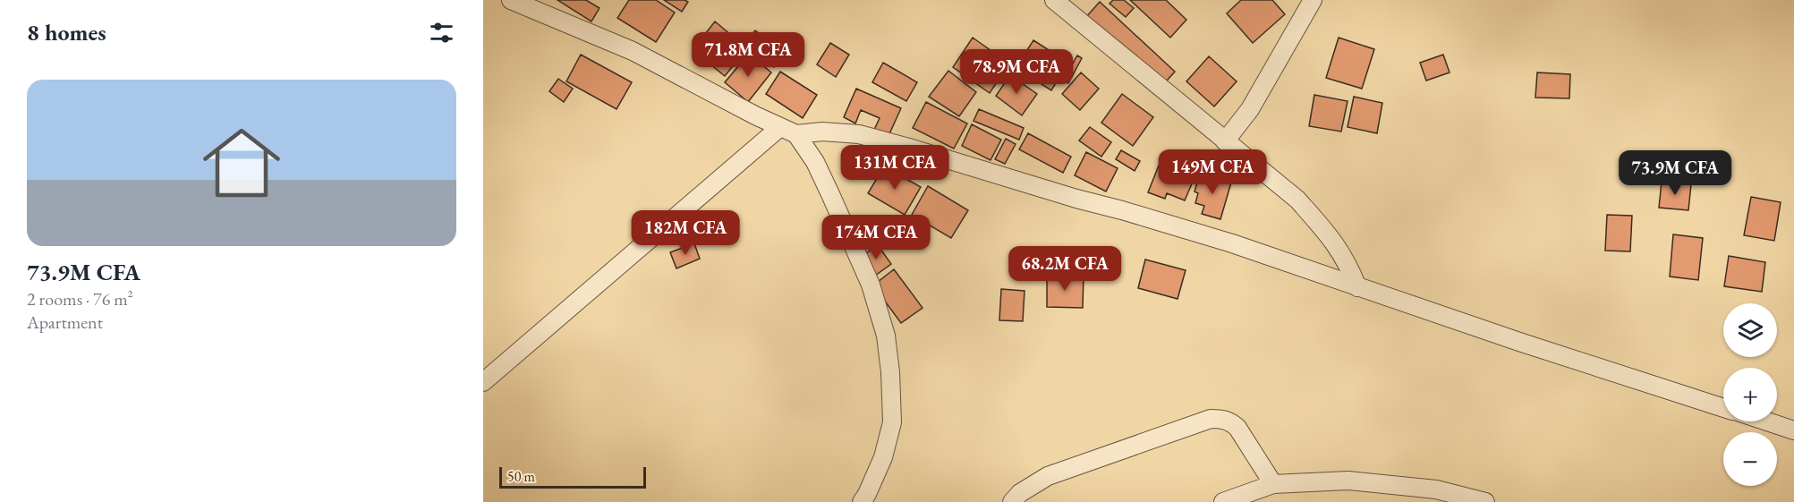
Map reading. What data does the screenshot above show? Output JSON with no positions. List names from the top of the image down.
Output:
{
  "scale_bar": "50 m",
  "page": {
    "heading": "8 homes",
    "price": [
      "71.8M CFA",
      "78.9M CFA",
      "131M CFA",
      "149M CFA",
      "73.9M CFA",
      "182M CFA",
      "174M CFA",
      "68.2M CFA"
    ],
    "list": [
      {
        "name": "73.9M CFA",
        "note": "2 rooms · 76 m² · Apartment"
      }
    ],
    "map_buttons": ["+", "−"],
    "scale": "50 m"
  }
}
